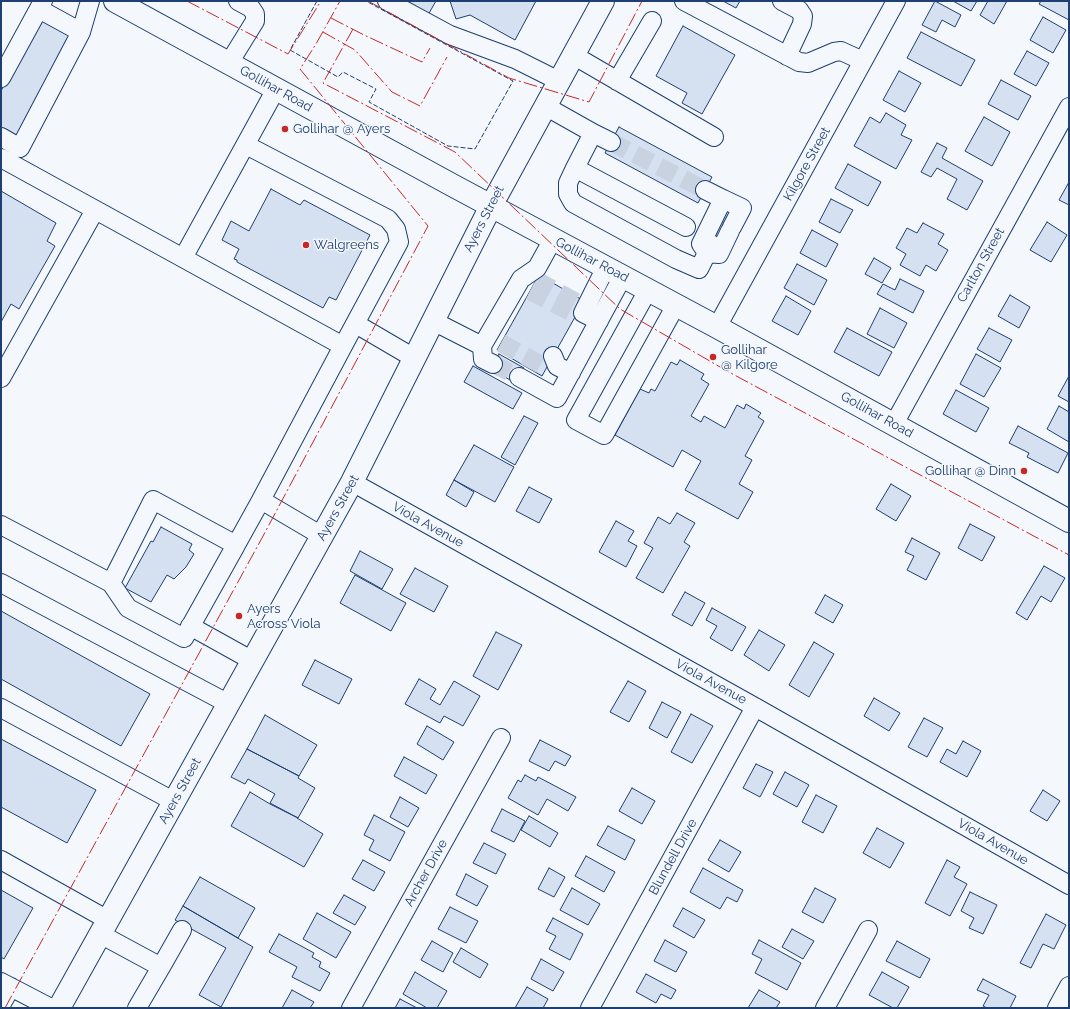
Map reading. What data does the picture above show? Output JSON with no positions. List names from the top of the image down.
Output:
{
  "streets": {
    "main road": ["Gollihar Road", "Ayers Street"],
    "street": [
      "Kilgore Street",
      "Carlton Street",
      "Viola Avenue",
      "Blundell Drive",
      "Archer Drive"
    ]
  },
  "crossings": [
    ["Gollihar Road", "Kilgore Street"],
    ["Gollihar Road", "Ayers Street"],
    ["Gollihar Road", "Carlton Street"],
    ["Ayers Street", "Viola Avenue"],
    ["Viola Avenue", "Blundell Drive"]
  ],
  "places": [
    "Gollihar @ Ayers",
    "Walgreens",
    "Gollihar @ Kilgore",
    "Gollihar @ Dinn",
    "Ayers Across Viola"
  ]
}
